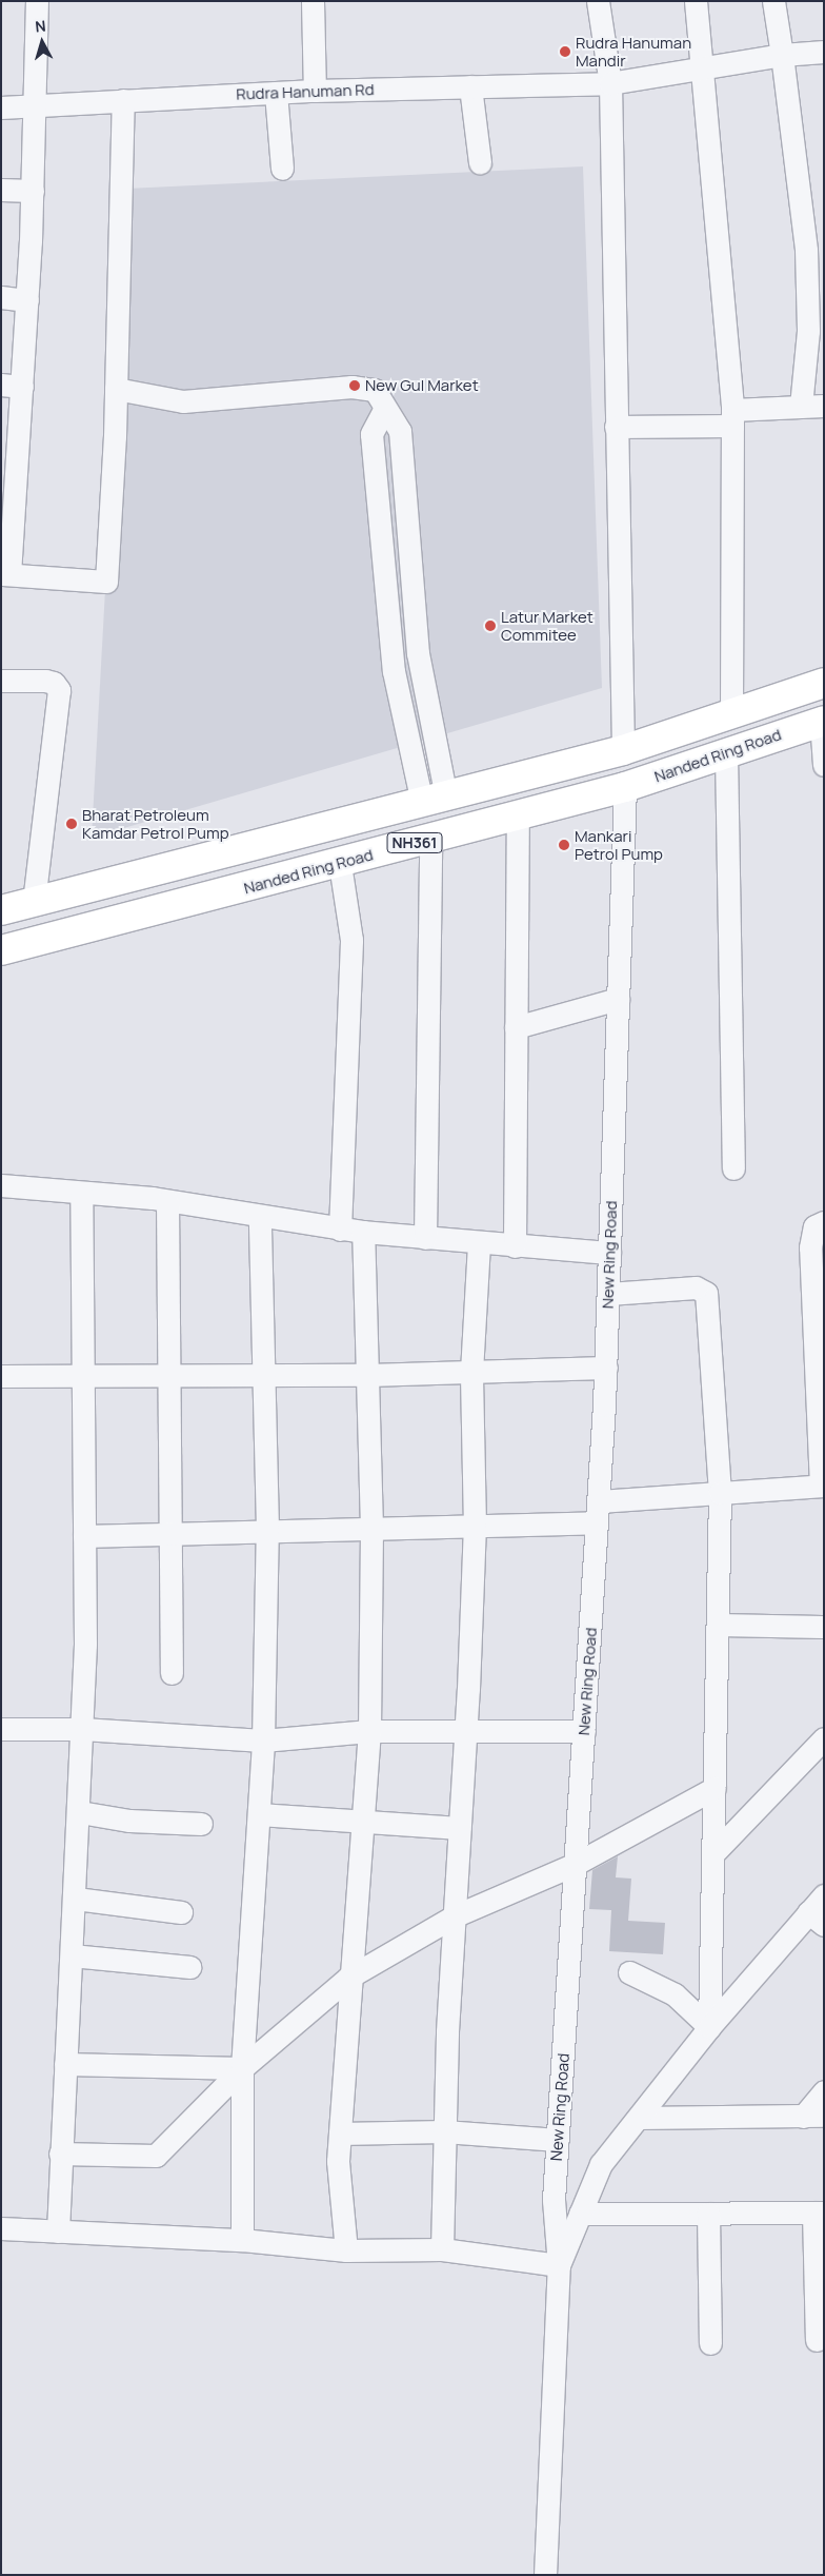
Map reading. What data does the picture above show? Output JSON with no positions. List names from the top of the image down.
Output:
{
  "streets": {
    "highway": ["Nanded Ring Road", "NH361"],
    "street": ["Rudra Hanuman Rd", "New Ring Road"]
  },
  "crossings": [
    ["Nanded Ring Road", "New Ring Road"]
  ],
  "places": [
    "Rudra Hanuman Mandir",
    "New Gul Market",
    "Latur Market Commitee",
    "Bharat Petroleum Kamdar Petrol Pump",
    "Mankari Petrol Pump"
  ],
  "north": "top"
}
